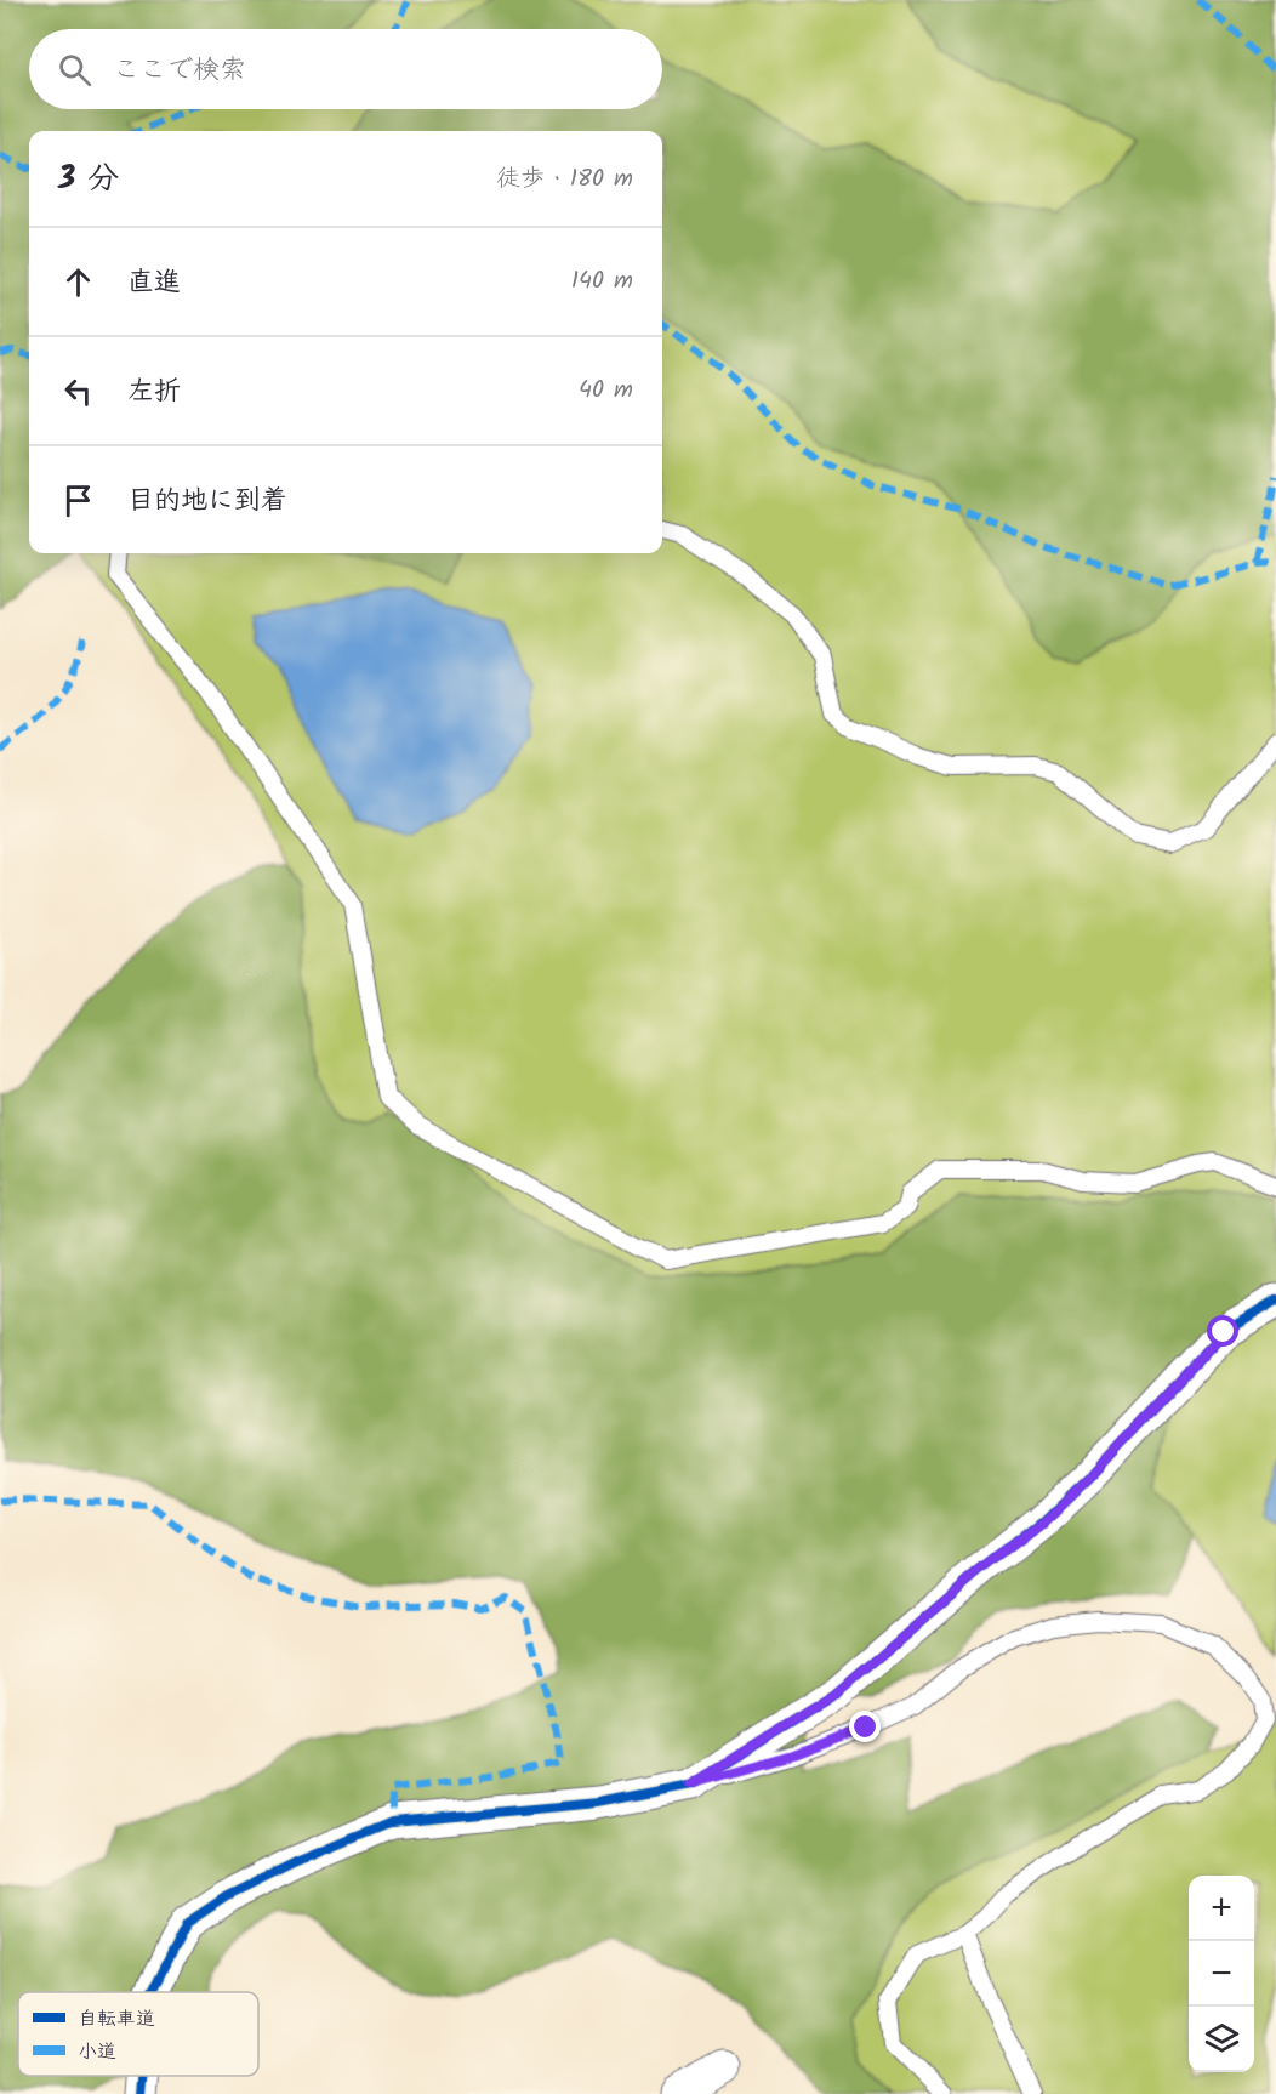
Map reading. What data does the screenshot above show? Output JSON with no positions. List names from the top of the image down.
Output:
{
  "legend": ["自転車道", "小道"],
  "page": {
    "search": "ここで検索",
    "heading": ["3 分", "徒歩 · 180 m"],
    "list": [
      ["直進", "140 m"],
      ["左折", "40 m"],
      "目的地に到着"
    ],
    "map_buttons": ["+", "−"]
  }
}
